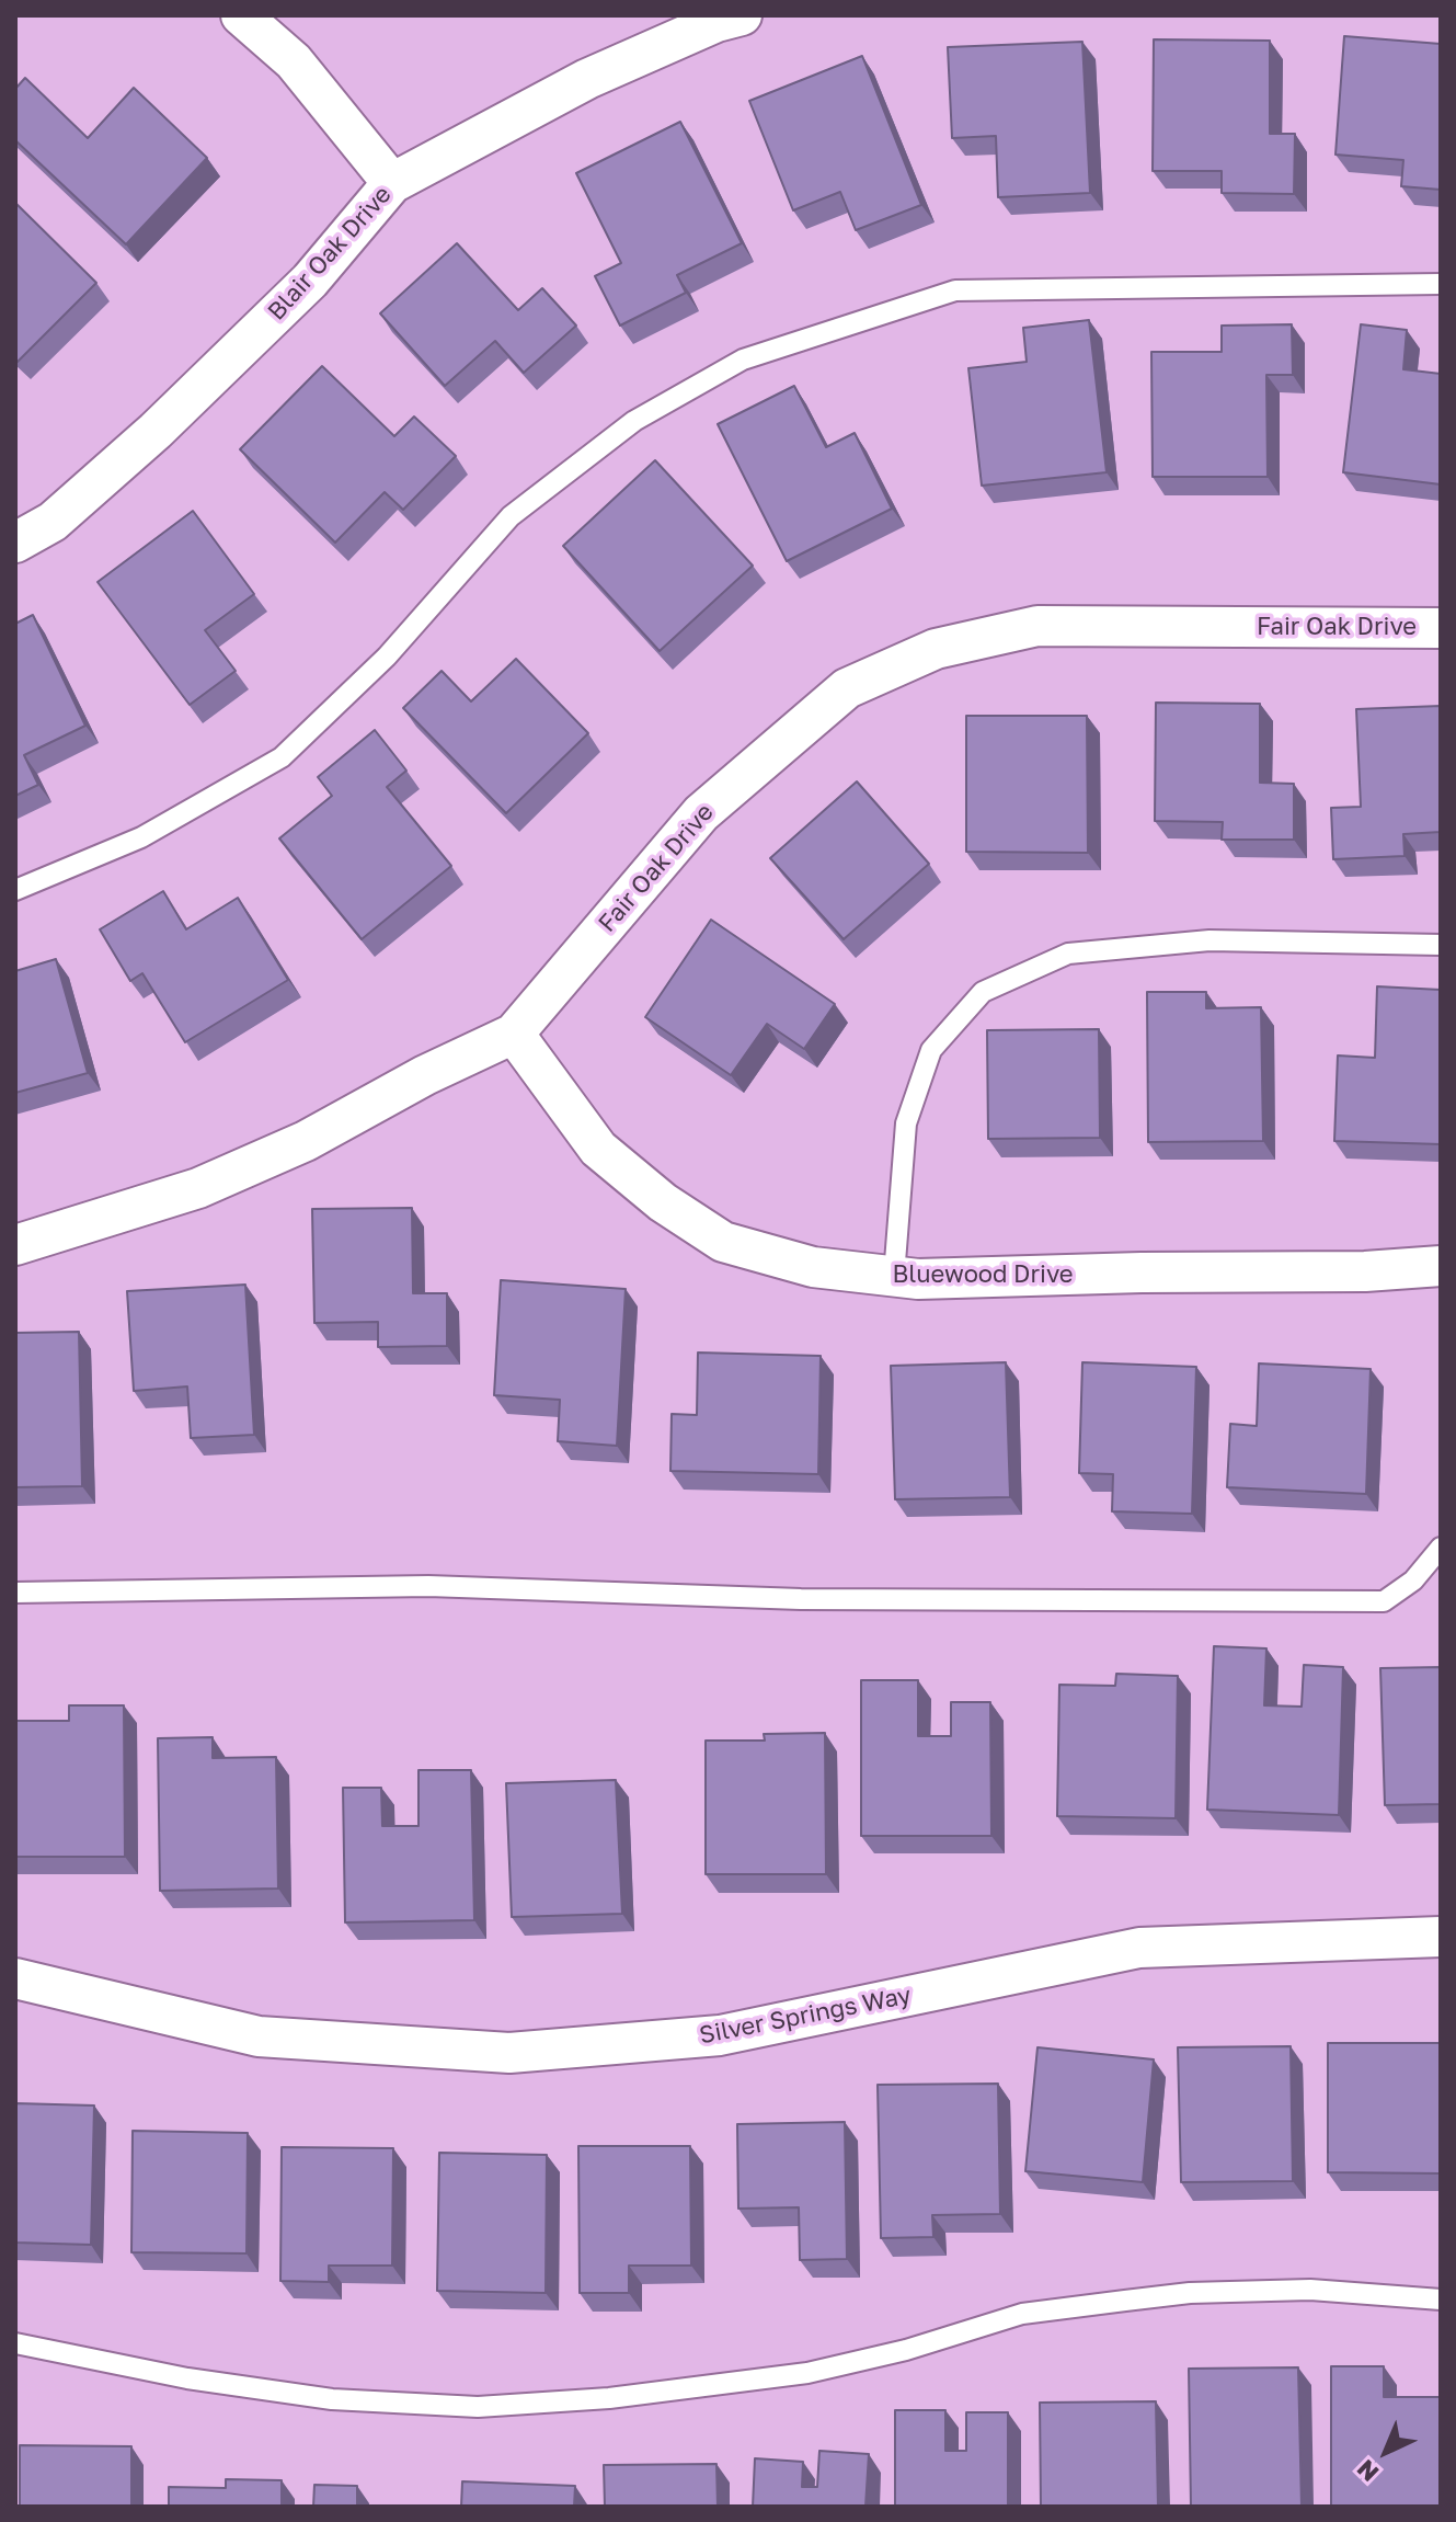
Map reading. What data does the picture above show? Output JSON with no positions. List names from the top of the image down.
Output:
{
  "streets": {
    "street": [
      "Blair Oak Drive",
      "Fair Oak Drive",
      "Bluewood Drive",
      "Silver Springs Way"
    ]
  },
  "crossings": [
    ["Fair Oak Drive", "Bluewood Drive"]
  ],
  "north": "bottom left"
}
